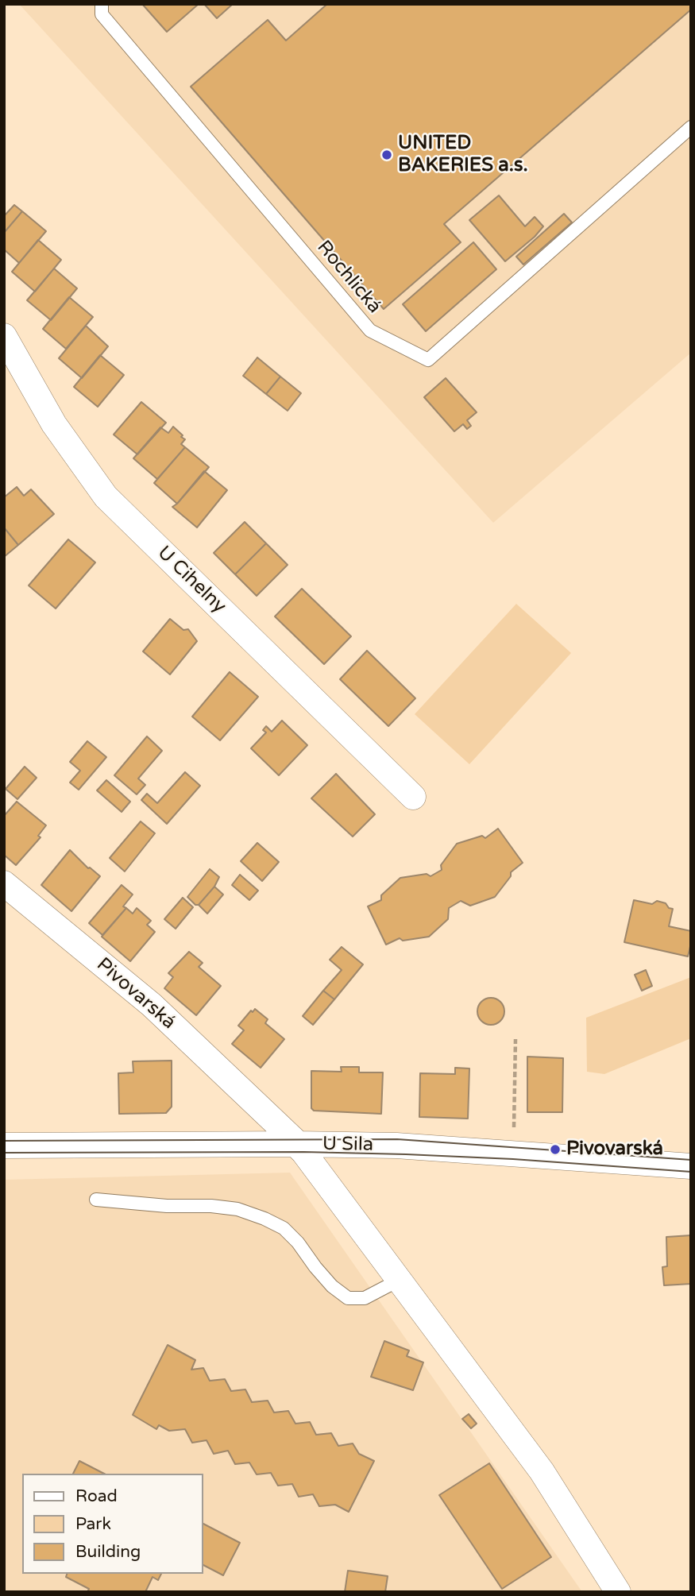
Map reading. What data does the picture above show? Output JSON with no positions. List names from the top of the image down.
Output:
{
  "streets": {
    "street": ["U Cihelny", "Pivovarská", "U Sila"],
    "lane": ["Rochlická"]
  },
  "crossings": [
    ["Pivovarská", "U Sila"]
  ],
  "places": ["UNITED BAKERIES a.s.", "Pivovarská"],
  "legend": ["Road", "Park", "Building"]
}
